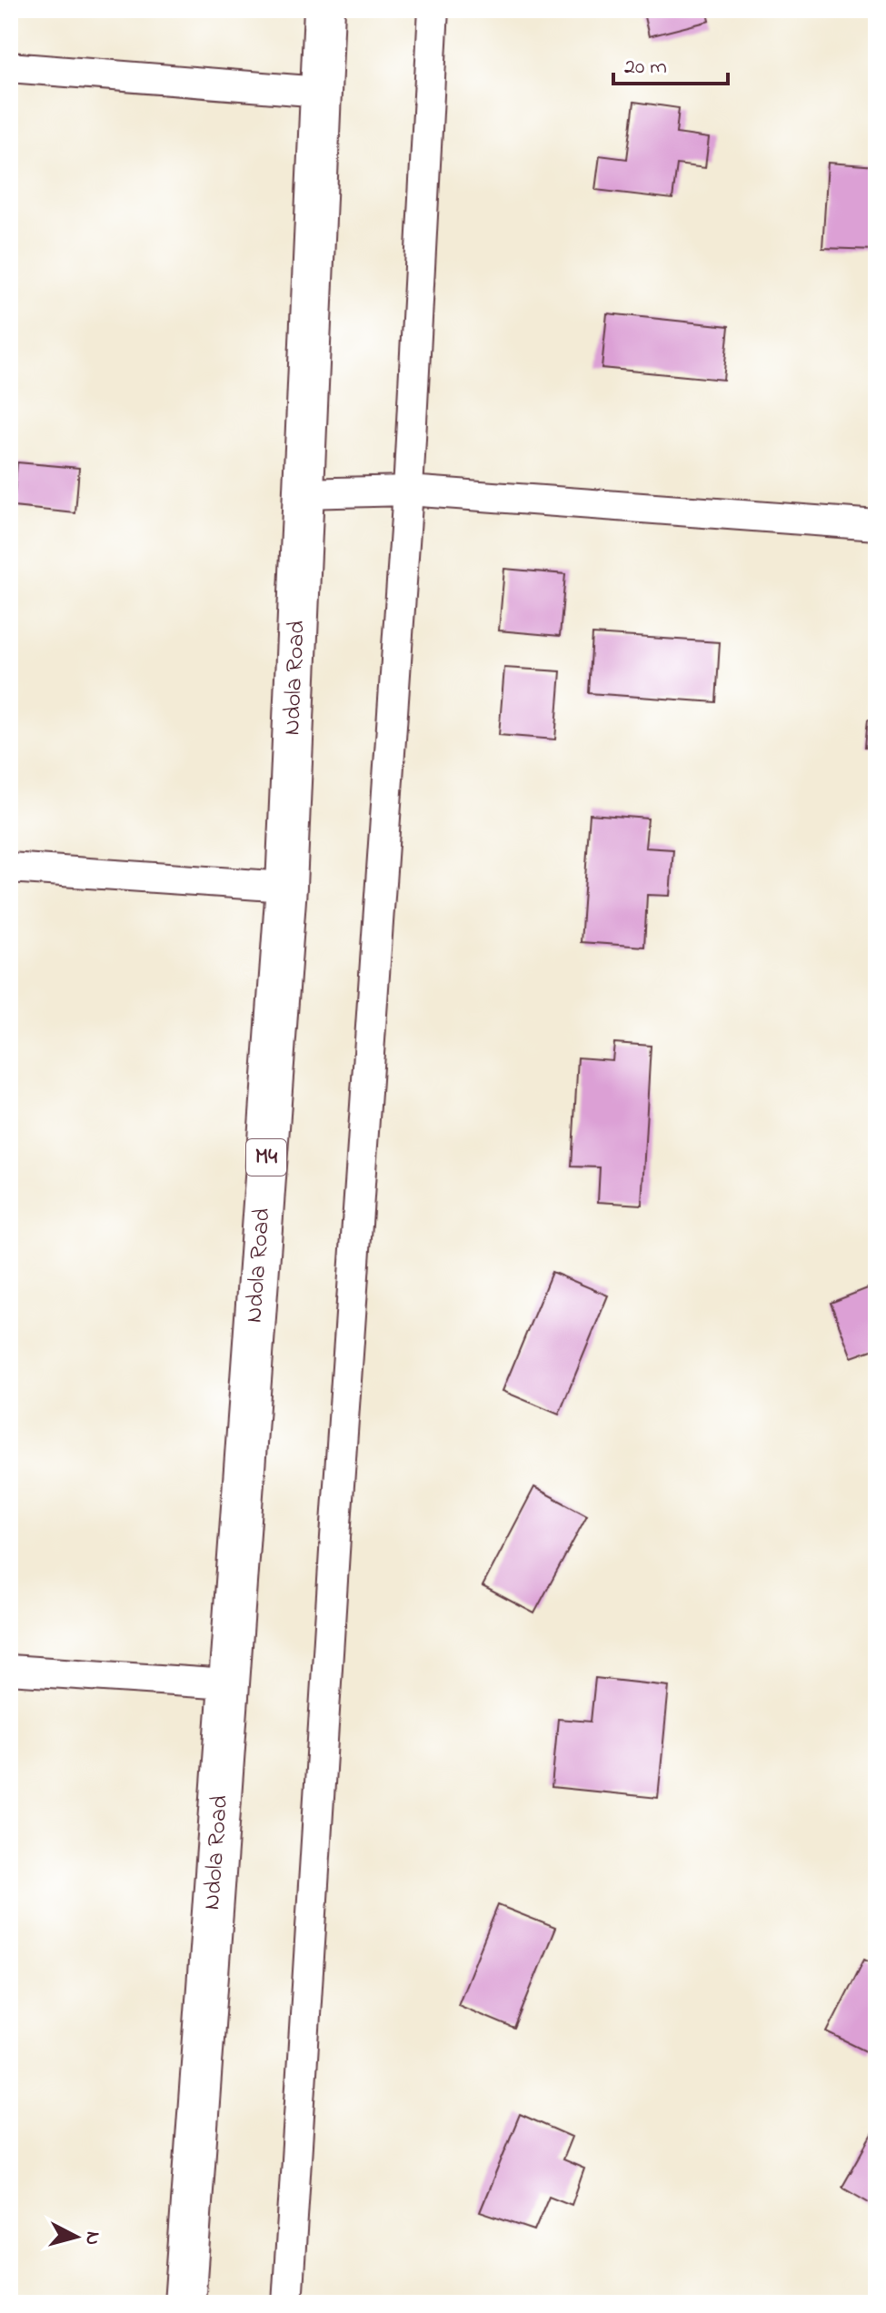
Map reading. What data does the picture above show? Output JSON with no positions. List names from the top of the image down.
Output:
{
  "streets": {
    "main road": ["Ndola Road", "M4"]
  },
  "scale_bar": "20 m",
  "north": "right"
}
